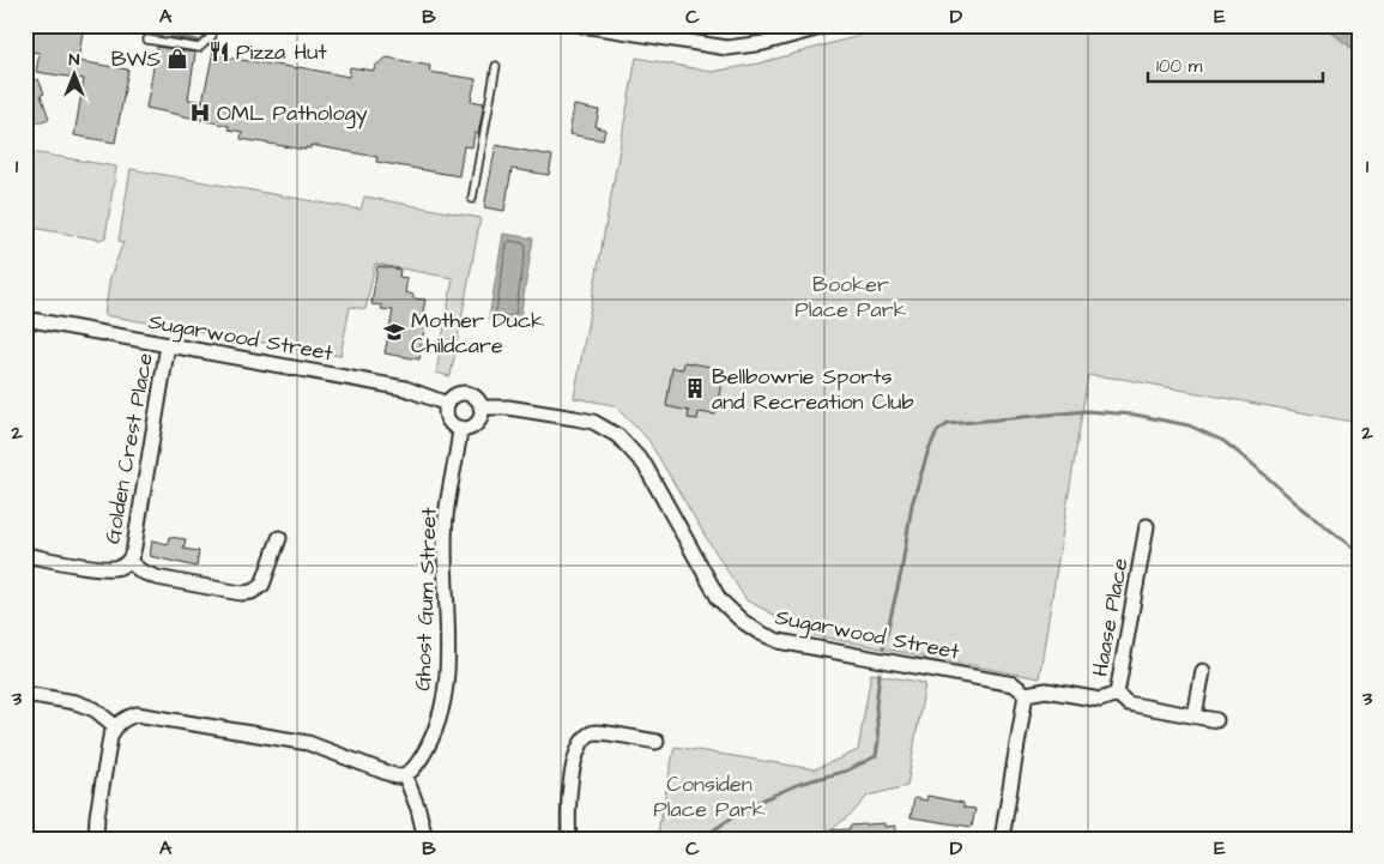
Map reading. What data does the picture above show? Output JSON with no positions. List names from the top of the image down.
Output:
{
  "streets": {
    "street": [
      "Sugarwood Street",
      "Golden Crest Place",
      "Ghost Gum Street",
      "Haase Place"
    ]
  },
  "crossings": [
    ["Sugarwood Street", "Golden Crest Place"],
    ["Sugarwood Street", "Ghost Gum Street"],
    ["Sugarwood Street", "Haase Place"]
  ],
  "parks": ["Booker Place Park", "Considen Place Park"],
  "places": {
    "restaurant": ["Pizza Hut"],
    "shop": ["BWS"],
    "hospital": ["OML Pathology"],
    "school or university": ["Mother Duck Childcare"],
    "building": ["Bellbowrie Sports and Recreation Club"]
  },
  "scale_bar": "100 m",
  "north": "top",
  "grid": {
    "columns": [
      "A",
      "B",
      "C",
      "D",
      "E"
    ],
    "rows": ["1", "2", "3"]
  }
}
